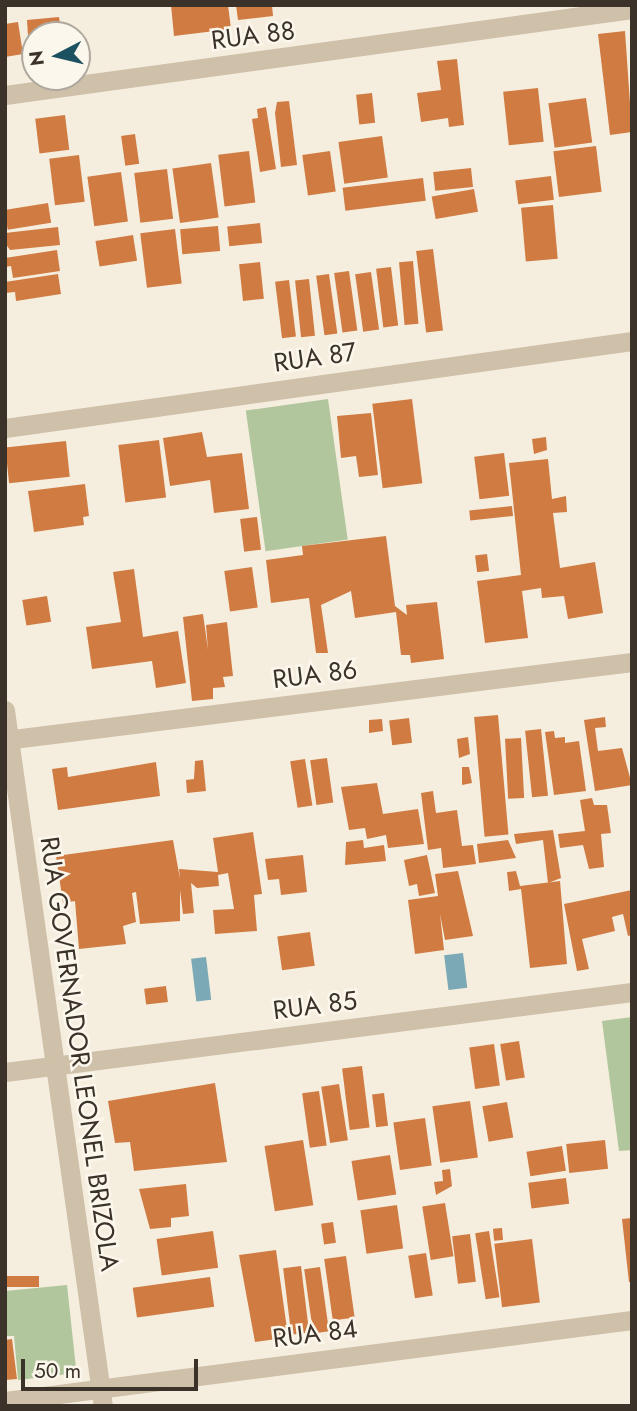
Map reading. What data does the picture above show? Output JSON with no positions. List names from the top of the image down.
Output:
{
  "streets": {
    "street": [
      "RUA 88",
      "RUA 87",
      "RUA 86",
      "RUA 85",
      "RUA GOVERNADOR LEONEL BRIZOLA",
      "RUA 84"
    ]
  },
  "crossings": [
    ["RUA 86", "RUA GOVERNADOR LEONEL BRIZOLA"],
    ["RUA 85", "RUA GOVERNADOR LEONEL BRIZOLA"],
    ["RUA GOVERNADOR LEONEL BRIZOLA", "RUA 84"]
  ],
  "scale_bar": "50 m",
  "north": "left"
}
